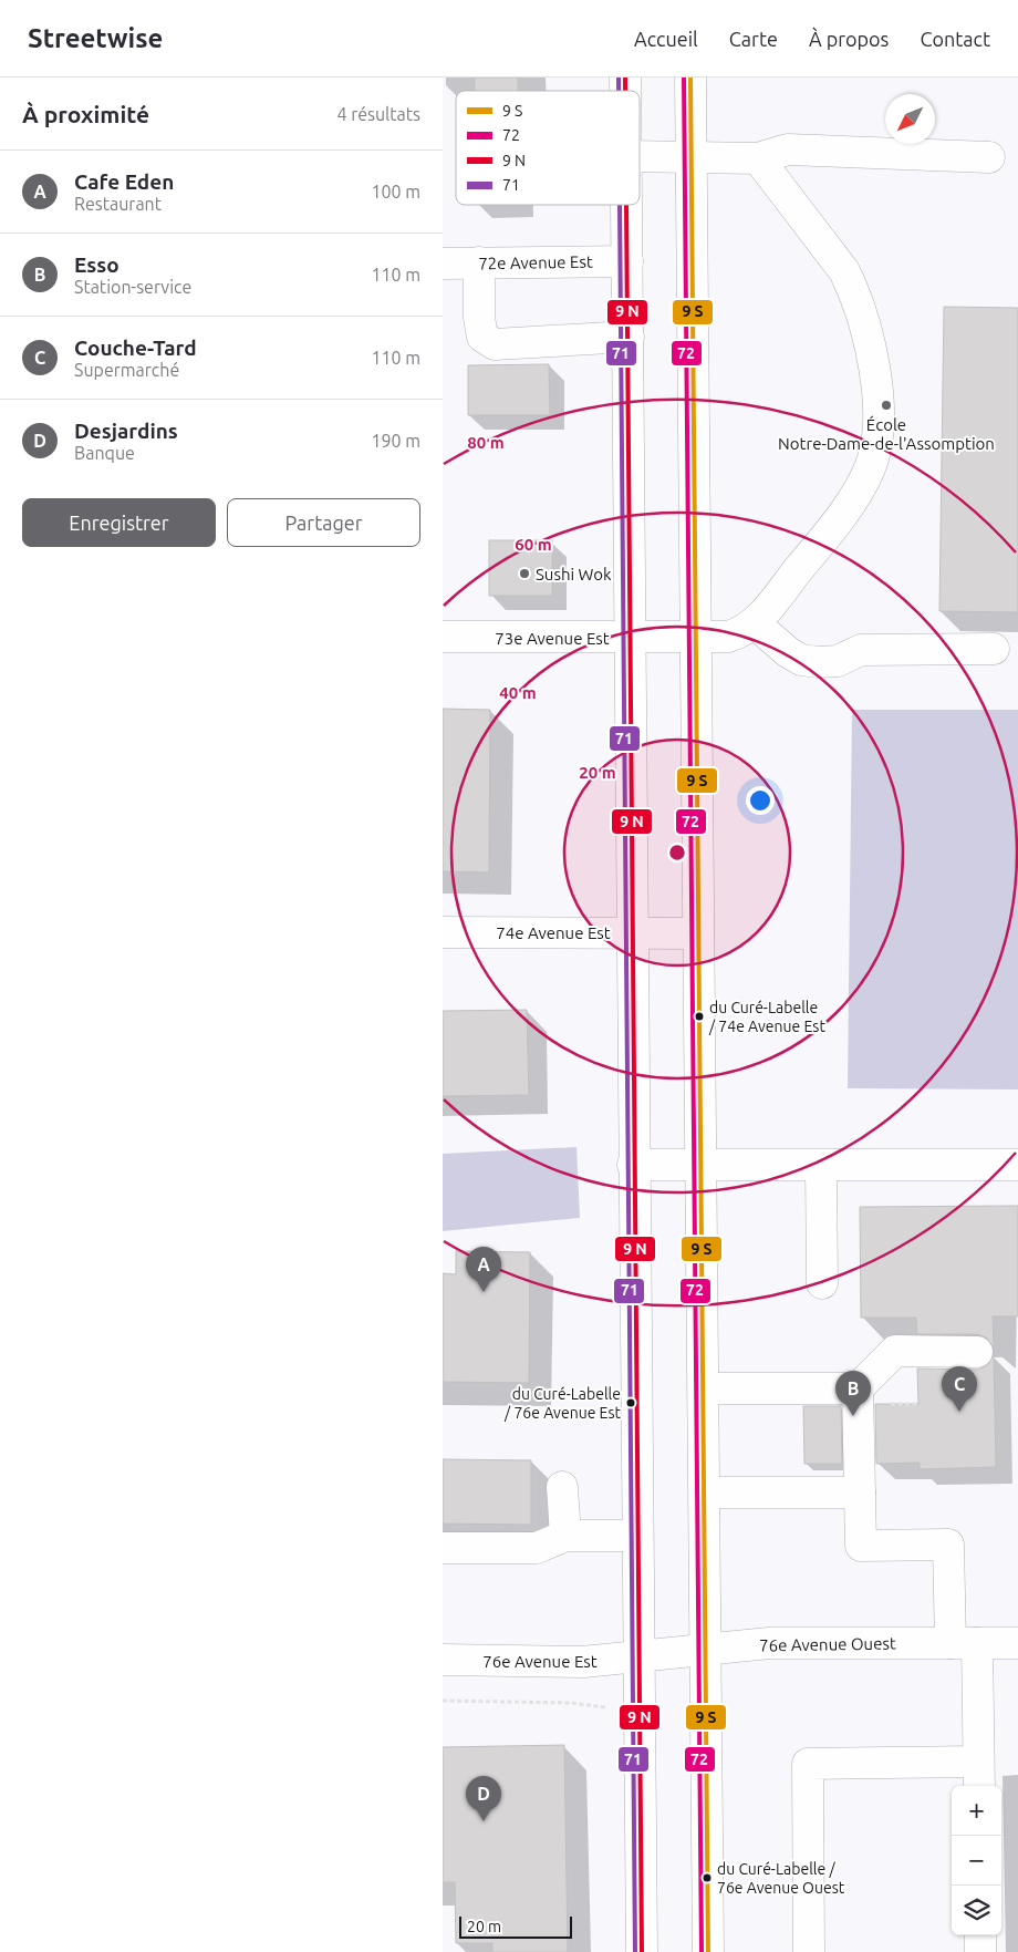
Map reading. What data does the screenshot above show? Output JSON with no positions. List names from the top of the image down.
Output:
{
  "streets": {
    "main road": [
      "72e Avenue Est",
      "73e Avenue Est",
      "74e Avenue Est",
      "76e Avenue Ouest",
      "76e Avenue Est"
    ]
  },
  "crossings": [
    ["76e Avenue Ouest", "76e Avenue Est"]
  ],
  "places": [
    "École Notre-Dame-de-l'Assomption",
    "Sushi Wok",
    "du Curé-Labelle / 74e Avenue Est",
    "du Curé-Labelle / 76e Avenue Est",
    "du Curé-Labelle / 76e Avenue Ouest"
  ],
  "lines": ["transit line 72", "transit line 71"],
  "legend": [
    "9 S",
    "72",
    "9 N",
    "71"
  ],
  "scale_bar": "20 m",
  "north": "bottom left",
  "page": {
    "header": "Streetwise",
    "nav": [
      "Accueil",
      "Carte",
      "À propos",
      "Contact"
    ],
    "heading": ["À proximité", "4 résultats"],
    "list": [
      {
        "mark": "A",
        "name": "Cafe Eden",
        "note": "Restaurant",
        "value": "100 m"
      },
      {
        "mark": "B",
        "name": "Esso",
        "note": "Station-service",
        "value": "110 m"
      },
      {
        "mark": "C",
        "name": "Couche-Tard",
        "note": "Supermarché",
        "value": "110 m"
      },
      {
        "mark": "D",
        "name": "Desjardins",
        "note": "Banque",
        "value": "190 m"
      }
    ],
    "buttons": ["Enregistrer", "Partager"],
    "pins": [
      "A",
      "C",
      "B",
      "D"
    ],
    "map_buttons": ["+", "−"],
    "scale": "20 m"
  },
  "rings": [
    "80 m",
    "60 m",
    "40 m",
    "20 m"
  ]
}
